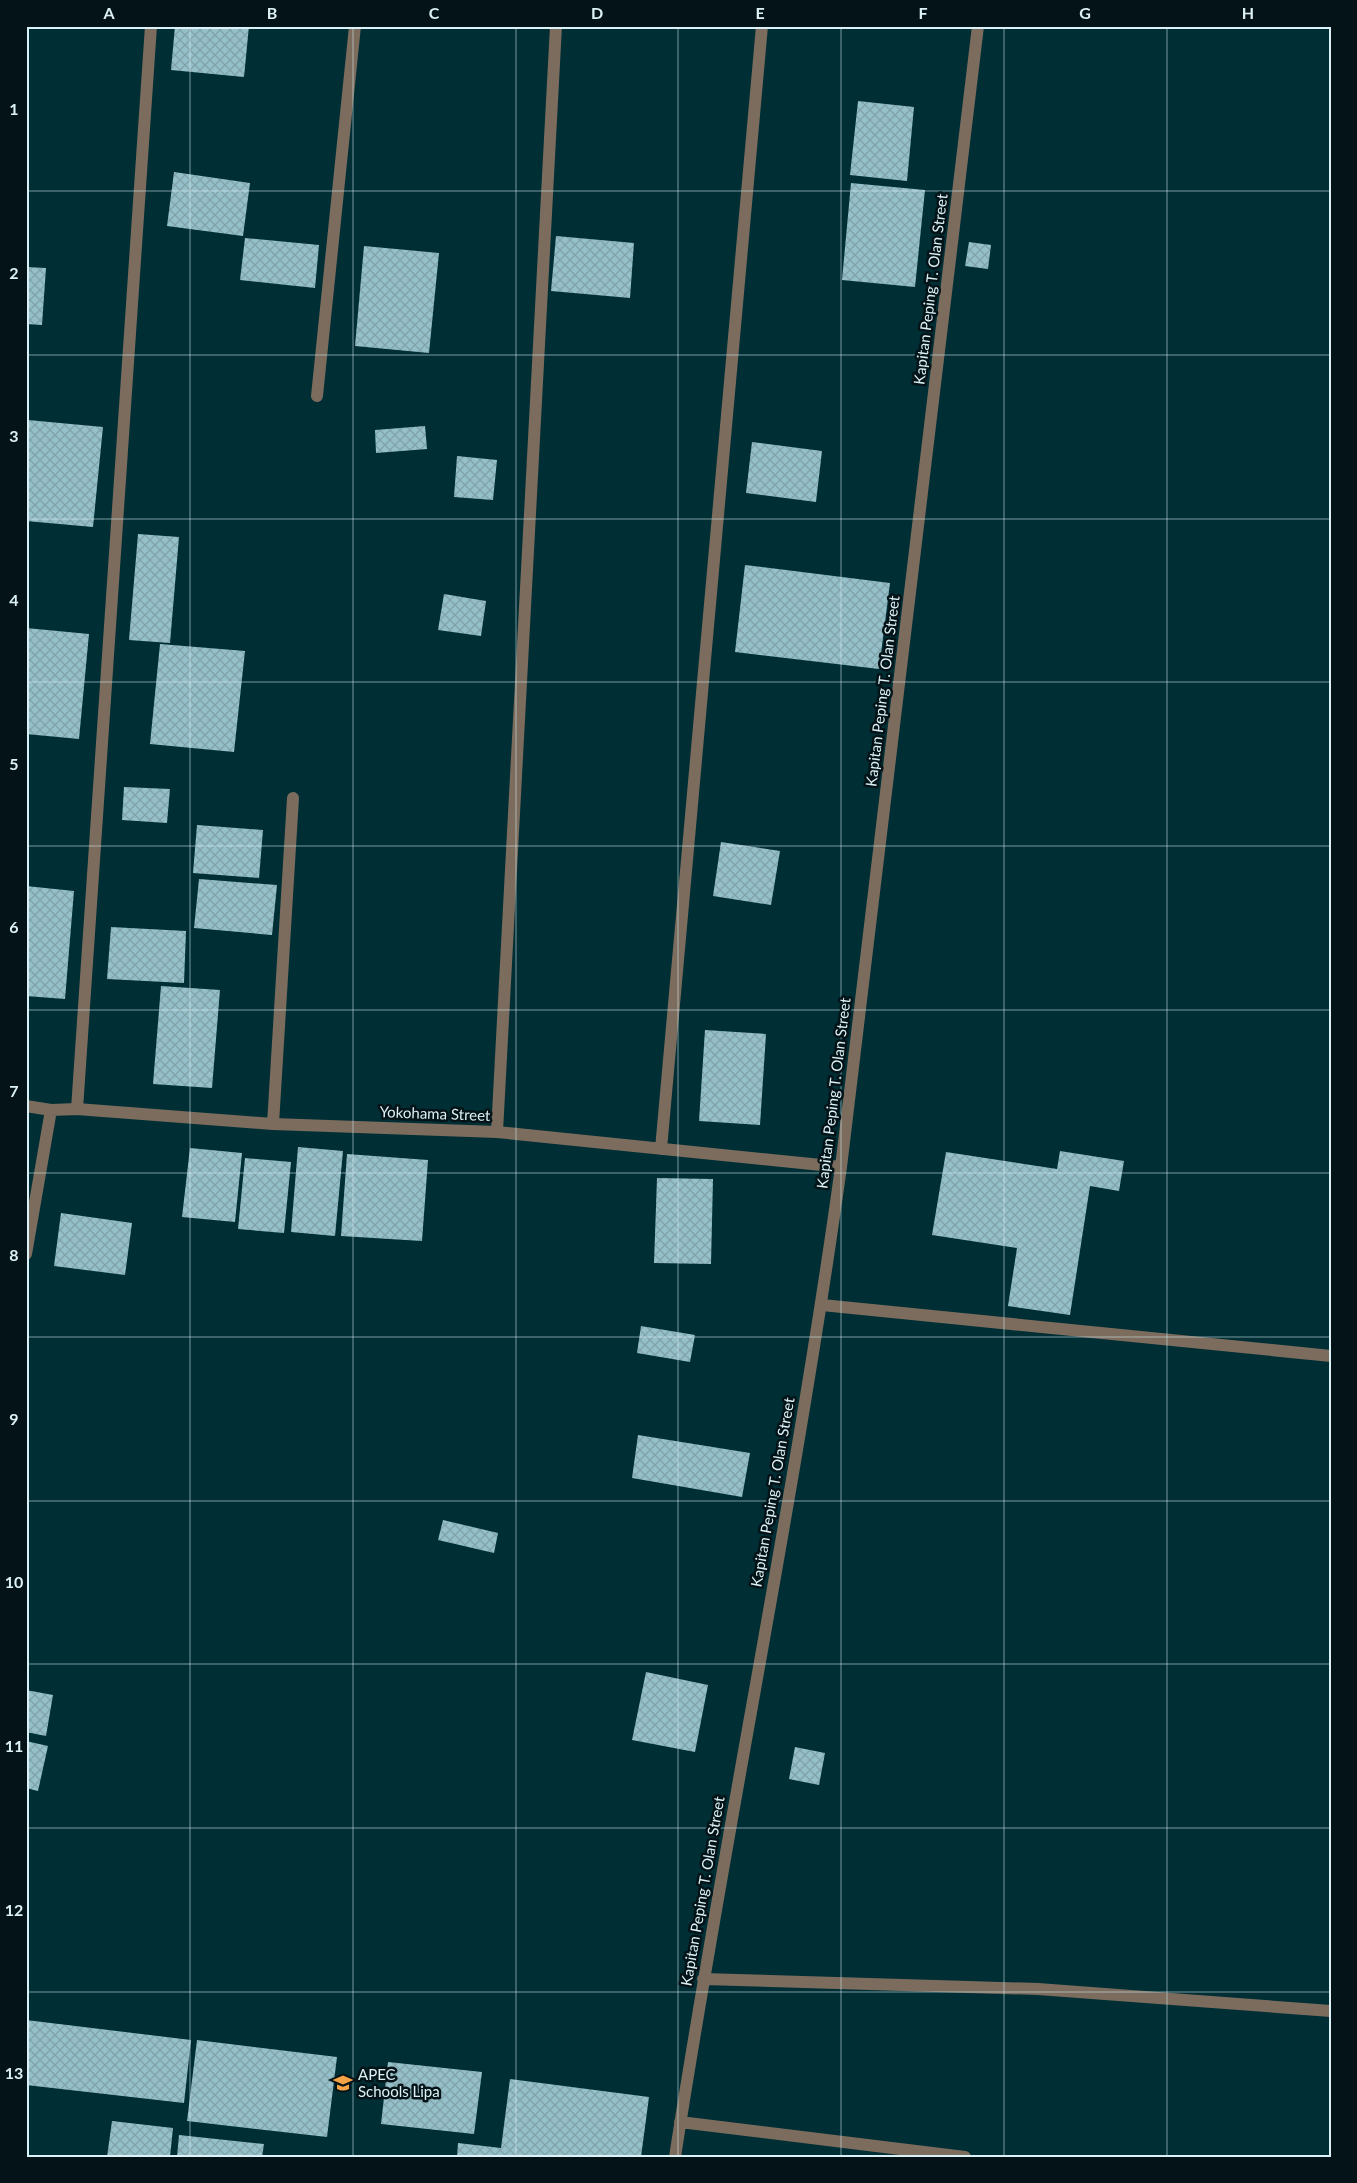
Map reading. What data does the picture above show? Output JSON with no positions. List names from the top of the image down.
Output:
{
  "streets": {
    "street": ["Kapitan Peping T. Olan Street", "Yokohama Street"]
  },
  "crossings": [
    ["Kapitan Peping T. Olan Street", "Yokohama Street"]
  ],
  "places": {
    "school or university": ["APEC Schools Lipa"]
  },
  "grid": {
    "columns": [
      "A",
      "B",
      "C",
      "D",
      "E",
      "F",
      "G",
      "H"
    ],
    "rows": [
      "1",
      "2",
      "3",
      "4",
      "5",
      "6",
      "7",
      "8",
      "9",
      "10",
      "11",
      "12",
      "13"
    ]
  }
}
